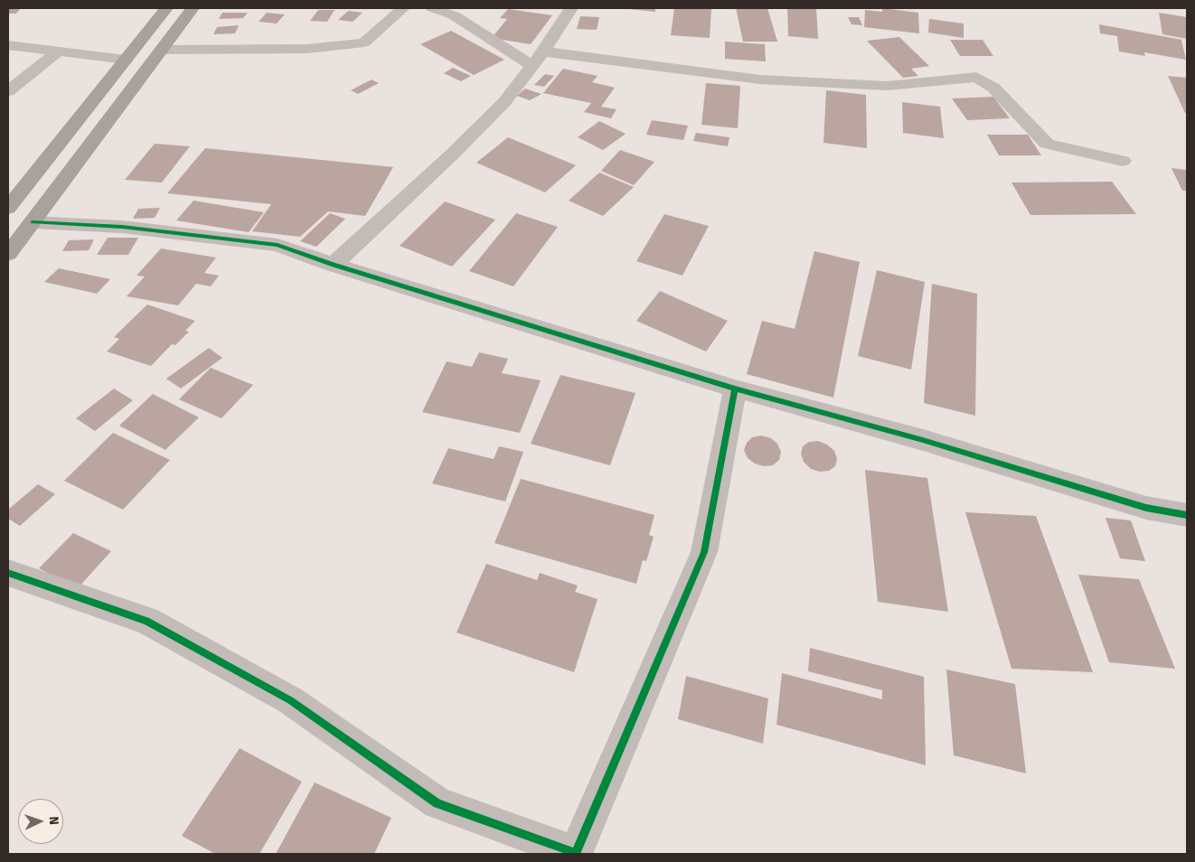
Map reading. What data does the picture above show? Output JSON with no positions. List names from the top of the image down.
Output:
{
  "north": "right"
}
